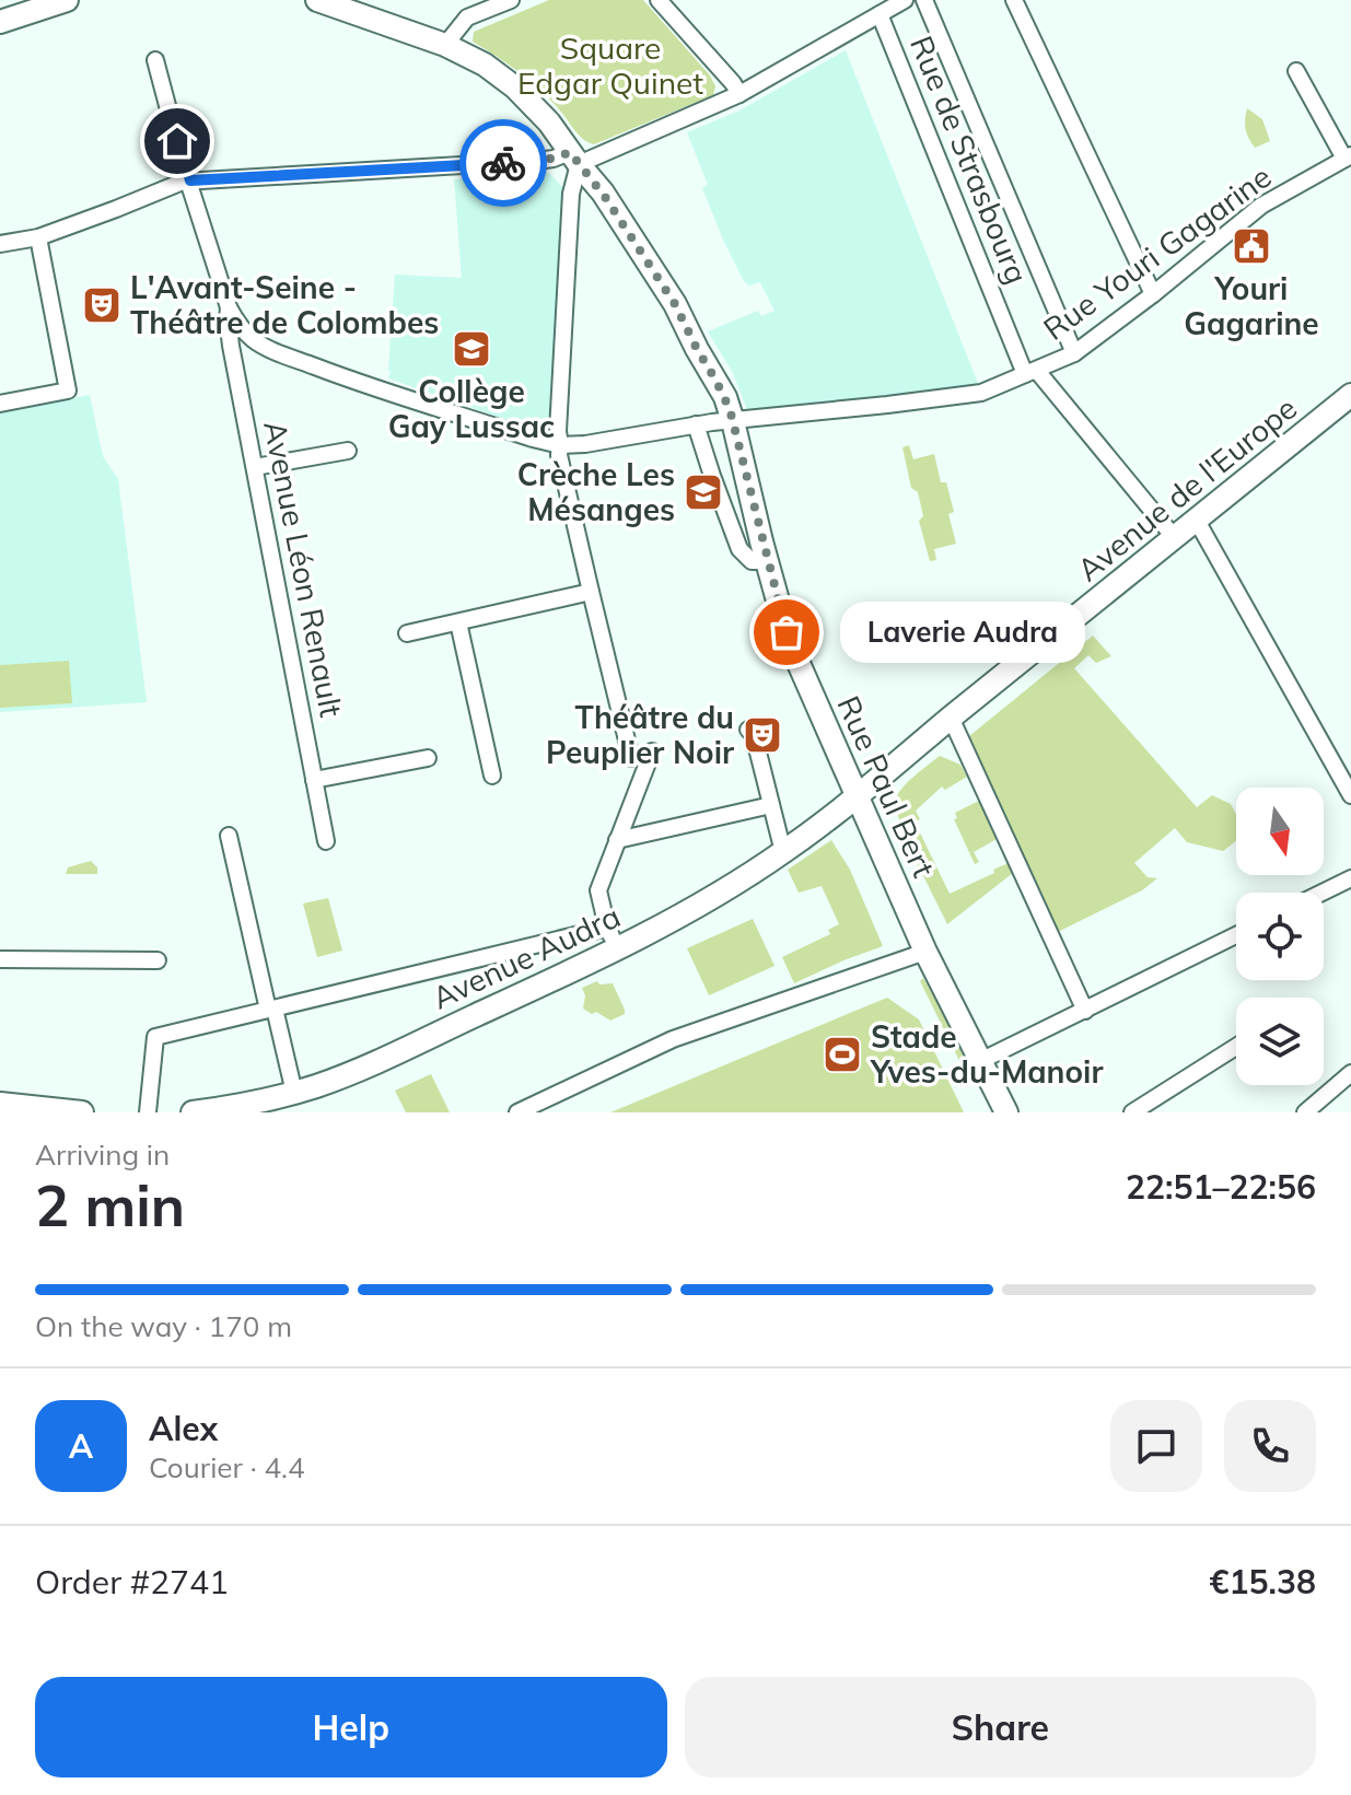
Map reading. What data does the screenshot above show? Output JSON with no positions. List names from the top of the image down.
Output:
{
  "streets": {
    "street": [
      "Rue de Strasbourg",
      "Rue Youri Gagarine",
      "Avenue de l'Europe",
      "Avenue Léon Renault",
      "Rue Paul Bert",
      "Avenue Audra"
    ]
  },
  "crossings": [
    ["Rue de Strasbourg", "Rue Youri Gagarine"],
    ["Rue de Strasbourg", "Avenue de l'Europe"],
    ["Rue Youri Gagarine", "Rue Paul Bert"],
    ["Avenue de l'Europe", "Rue Paul Bert"],
    ["Avenue de l'Europe", "Avenue Audra"],
    ["Rue Paul Bert", "Avenue Audra"]
  ],
  "parks": ["Square Edgar Quinet"],
  "places": {
    "public building": ["Youri Gagarine"],
    "theatre": ["L'Avant-Seine - Théâtre de Colombes", "Théâtre du Peuplier Noir"],
    "school or university": ["Collège Gay Lussac", "Crèche Les Mésanges"],
    "other": ["Laverie Audra"],
    "sports": ["Stade Yves-du-Manoir"]
  },
  "north": "bottom",
  "page": {
    "bubble": "Laverie Audra",
    "heading": ["2 min", "Arriving in", "22:51–22:56"],
    "panel": [
      "Alex",
      "Courier · 4.4",
      "Order #2741",
      "€15.38"
    ],
    "bar": "On the way · 170 m",
    "round": "A",
    "buttons": ["Help", "Share"]
  }
}
